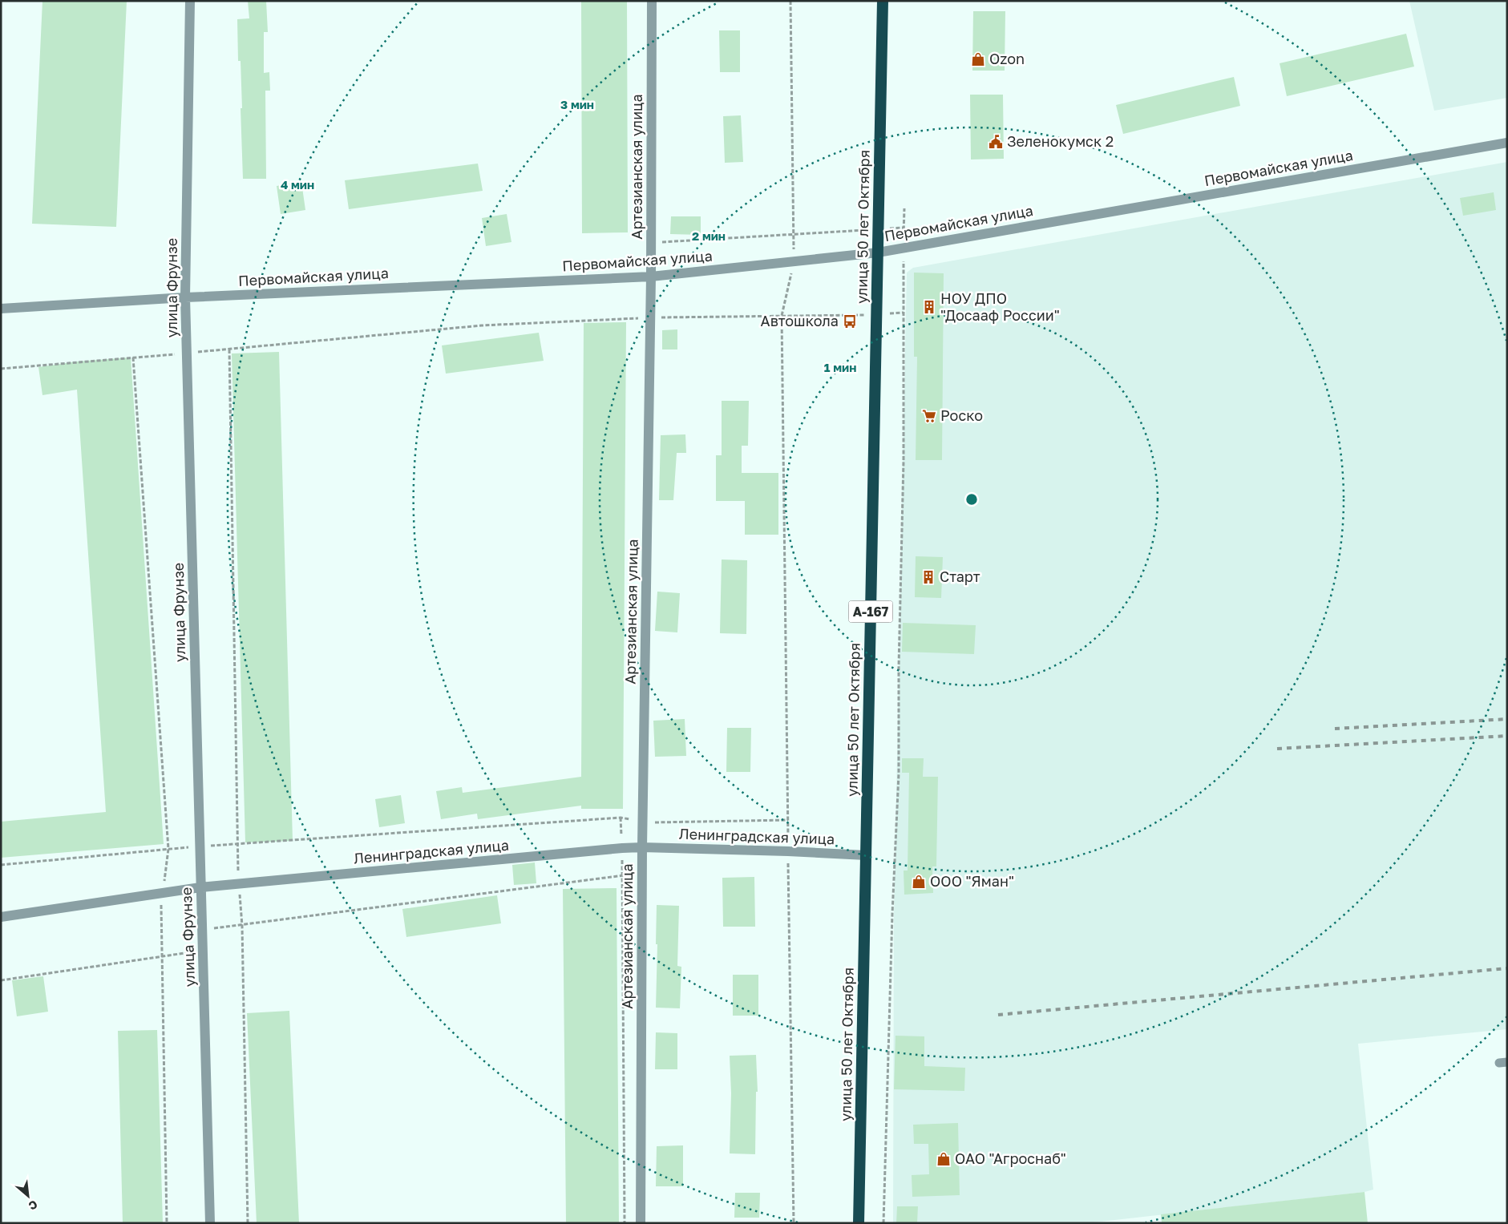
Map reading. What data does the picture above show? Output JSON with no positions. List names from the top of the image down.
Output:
{
  "streets": {
    "highway": ["улица 50 лет Октября", "А-167"],
    "street": [
      "Артезианская улица",
      "Первомайская улица",
      "улица Фрунзе",
      "Ленинградская улица"
    ]
  },
  "crossings": [
    ["Артезианская улица", "Первомайская улица"],
    ["Артезианская улица", "Ленинградская улица"],
    ["Первомайская улица", "улица 50 лет Октября"],
    ["Первомайская улица", "улица Фрунзе"],
    ["улица 50 лет Октября", "Ленинградская улица"],
    ["улица Фрунзе", "Ленинградская улица"]
  ],
  "places": {
    "shop": ["Ozon", "ООО \"Яман\"", "ОАО \"Агроснаб\""],
    "public building": ["Зеленокумск 2"],
    "building": ["НОУ ДПО \"Досааф России\"", "Старт"],
    "bus stop": ["Автошкола"],
    "supermarket": ["Роско"]
  },
  "north": "bottom right",
  "rings": [
    "3 мин",
    "4 мин",
    "2 мин",
    "1 мин"
  ]
}
